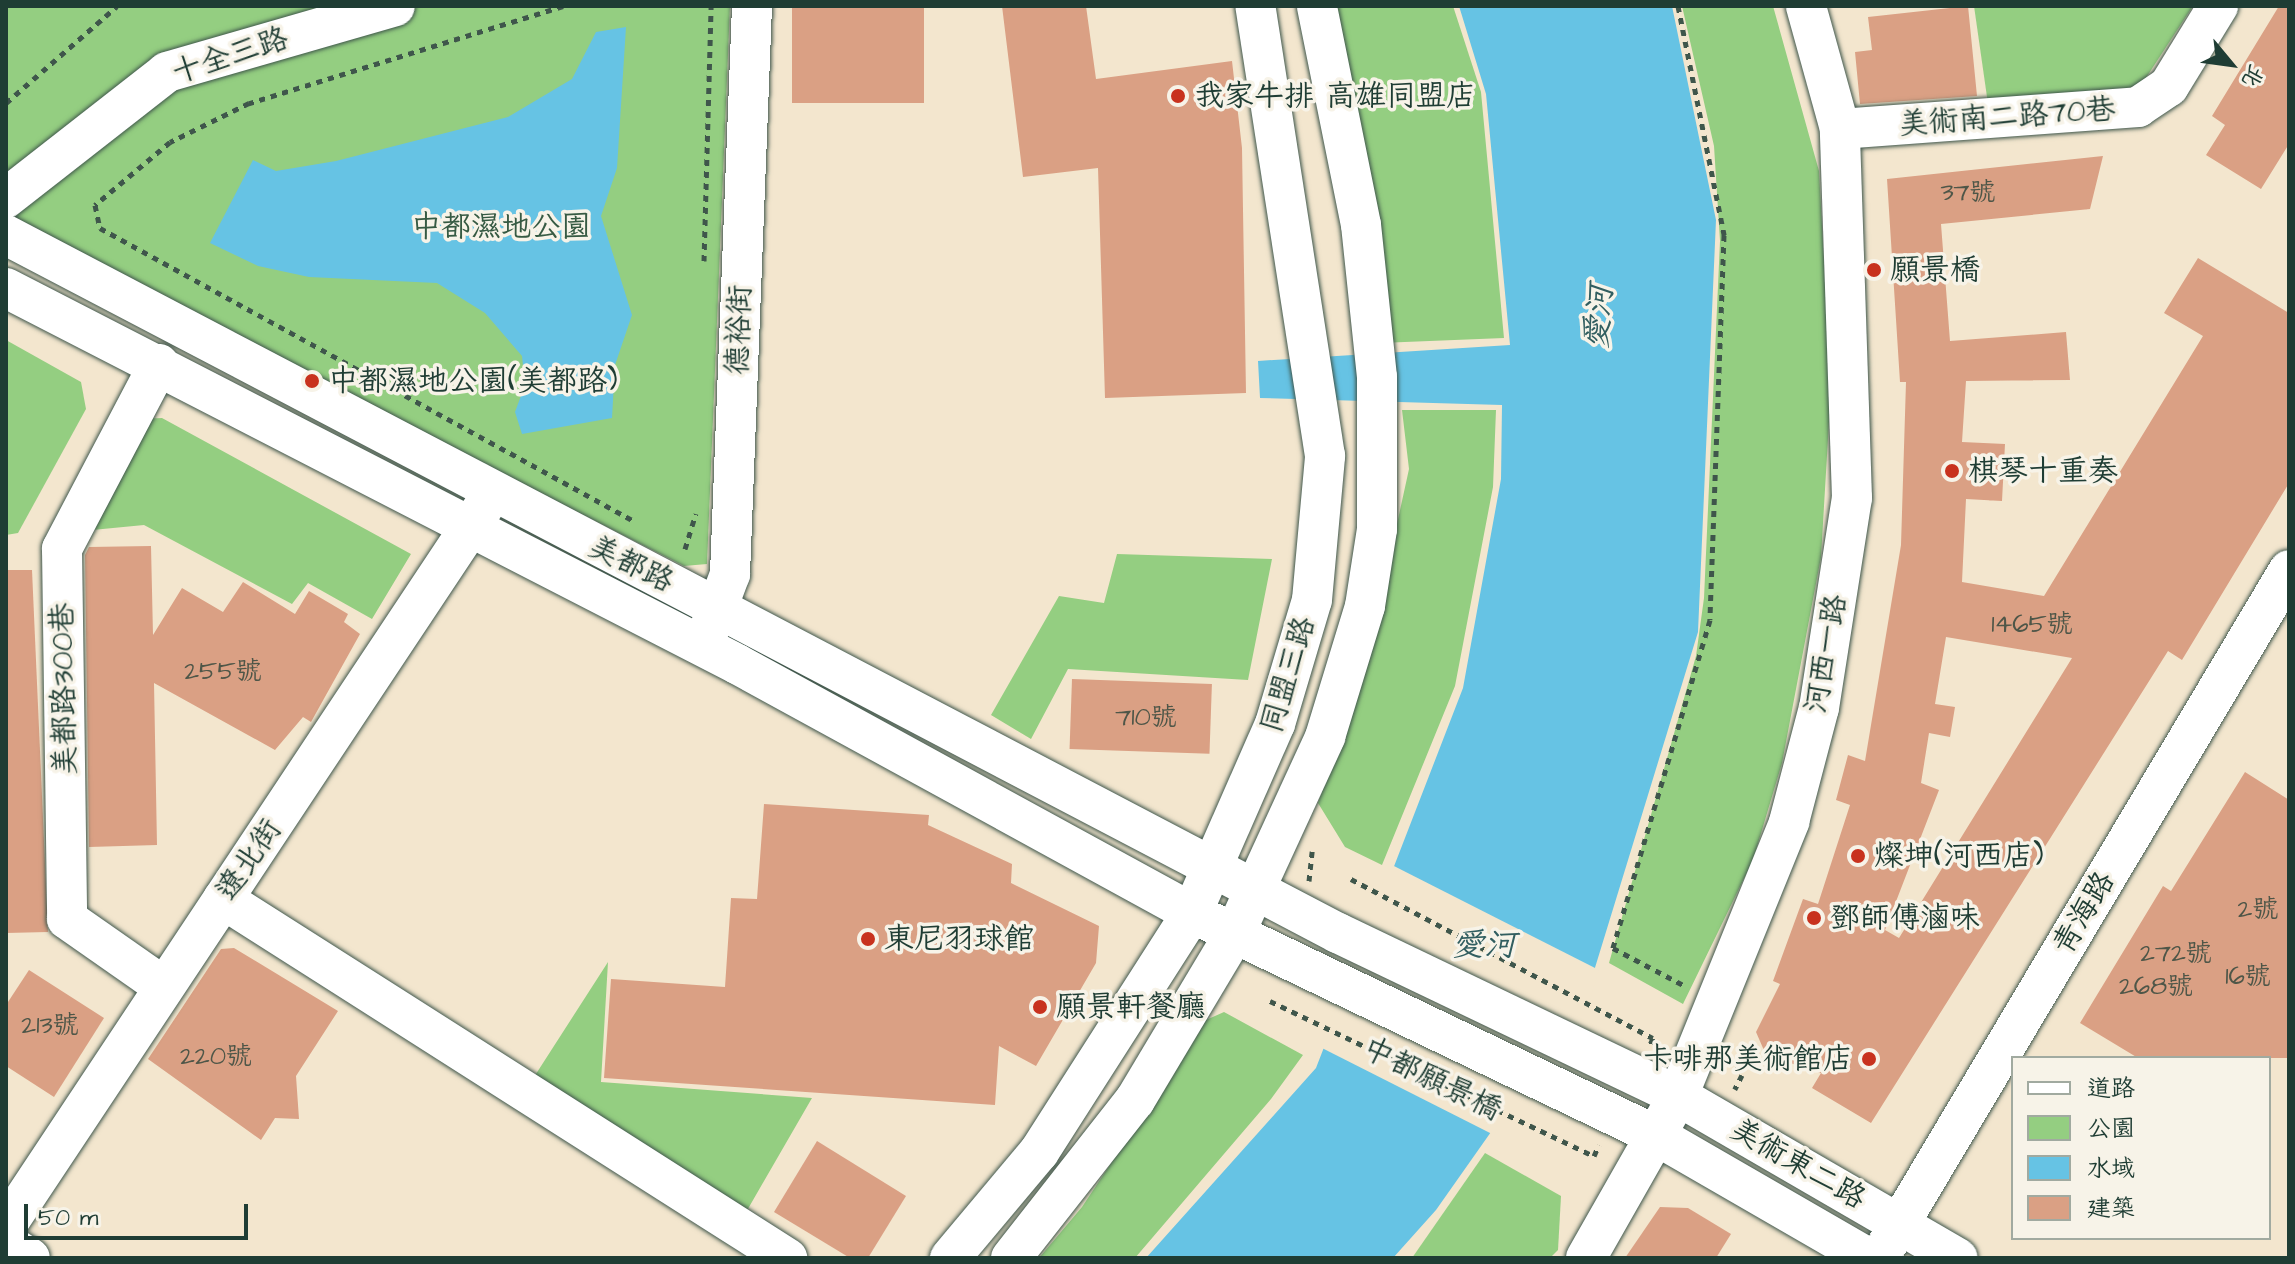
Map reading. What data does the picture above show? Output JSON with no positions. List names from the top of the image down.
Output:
{
  "streets": {
    "street": [
      "十全三路",
      "美術南二路70巷",
      "德裕街",
      "美都路",
      "河西一路",
      "同盟三路",
      "美都路300巷",
      "遼北街",
      "青海路",
      "中都願景橋",
      "美術東二路"
    ]
  },
  "crossings": [
    ["美術南二路70巷", "河西一路"],
    ["德裕街", "美都路"],
    ["美都路", "同盟三路"],
    ["美都路", "美都路300巷"],
    ["美都路", "遼北街"],
    ["美都路", "中都願景橋"],
    ["美都路", "美術東二路"],
    ["河西一路", "美術東二路"],
    ["同盟三路", "中都願景橋"],
    ["同盟三路", "美術東二路"],
    ["美都路300巷", "遼北街"],
    ["青海路", "美術東二路"],
    ["中都願景橋", "美術東二路"]
  ],
  "water": ["愛河"],
  "parks": ["中都濕地公園"],
  "places": [
    "我家牛排 高雄同盟店",
    "願景橋",
    "中都濕地公園(美都路)",
    "棋琴十重奏",
    "燦坤(河西店)",
    "鄧師傅滷味",
    "東尼羽球館",
    "願景軒餐廳",
    "卡啡那美術館店"
  ],
  "house_numbers": [
    "37號",
    "1465號",
    "255號",
    "710號",
    "2號",
    "272號",
    "16號",
    "268號",
    "213號",
    "220號"
  ],
  "legend": [
    "道路",
    "公園",
    "水域",
    "建築"
  ],
  "scale_bar": "50 m",
  "north": "bottom right"
}
